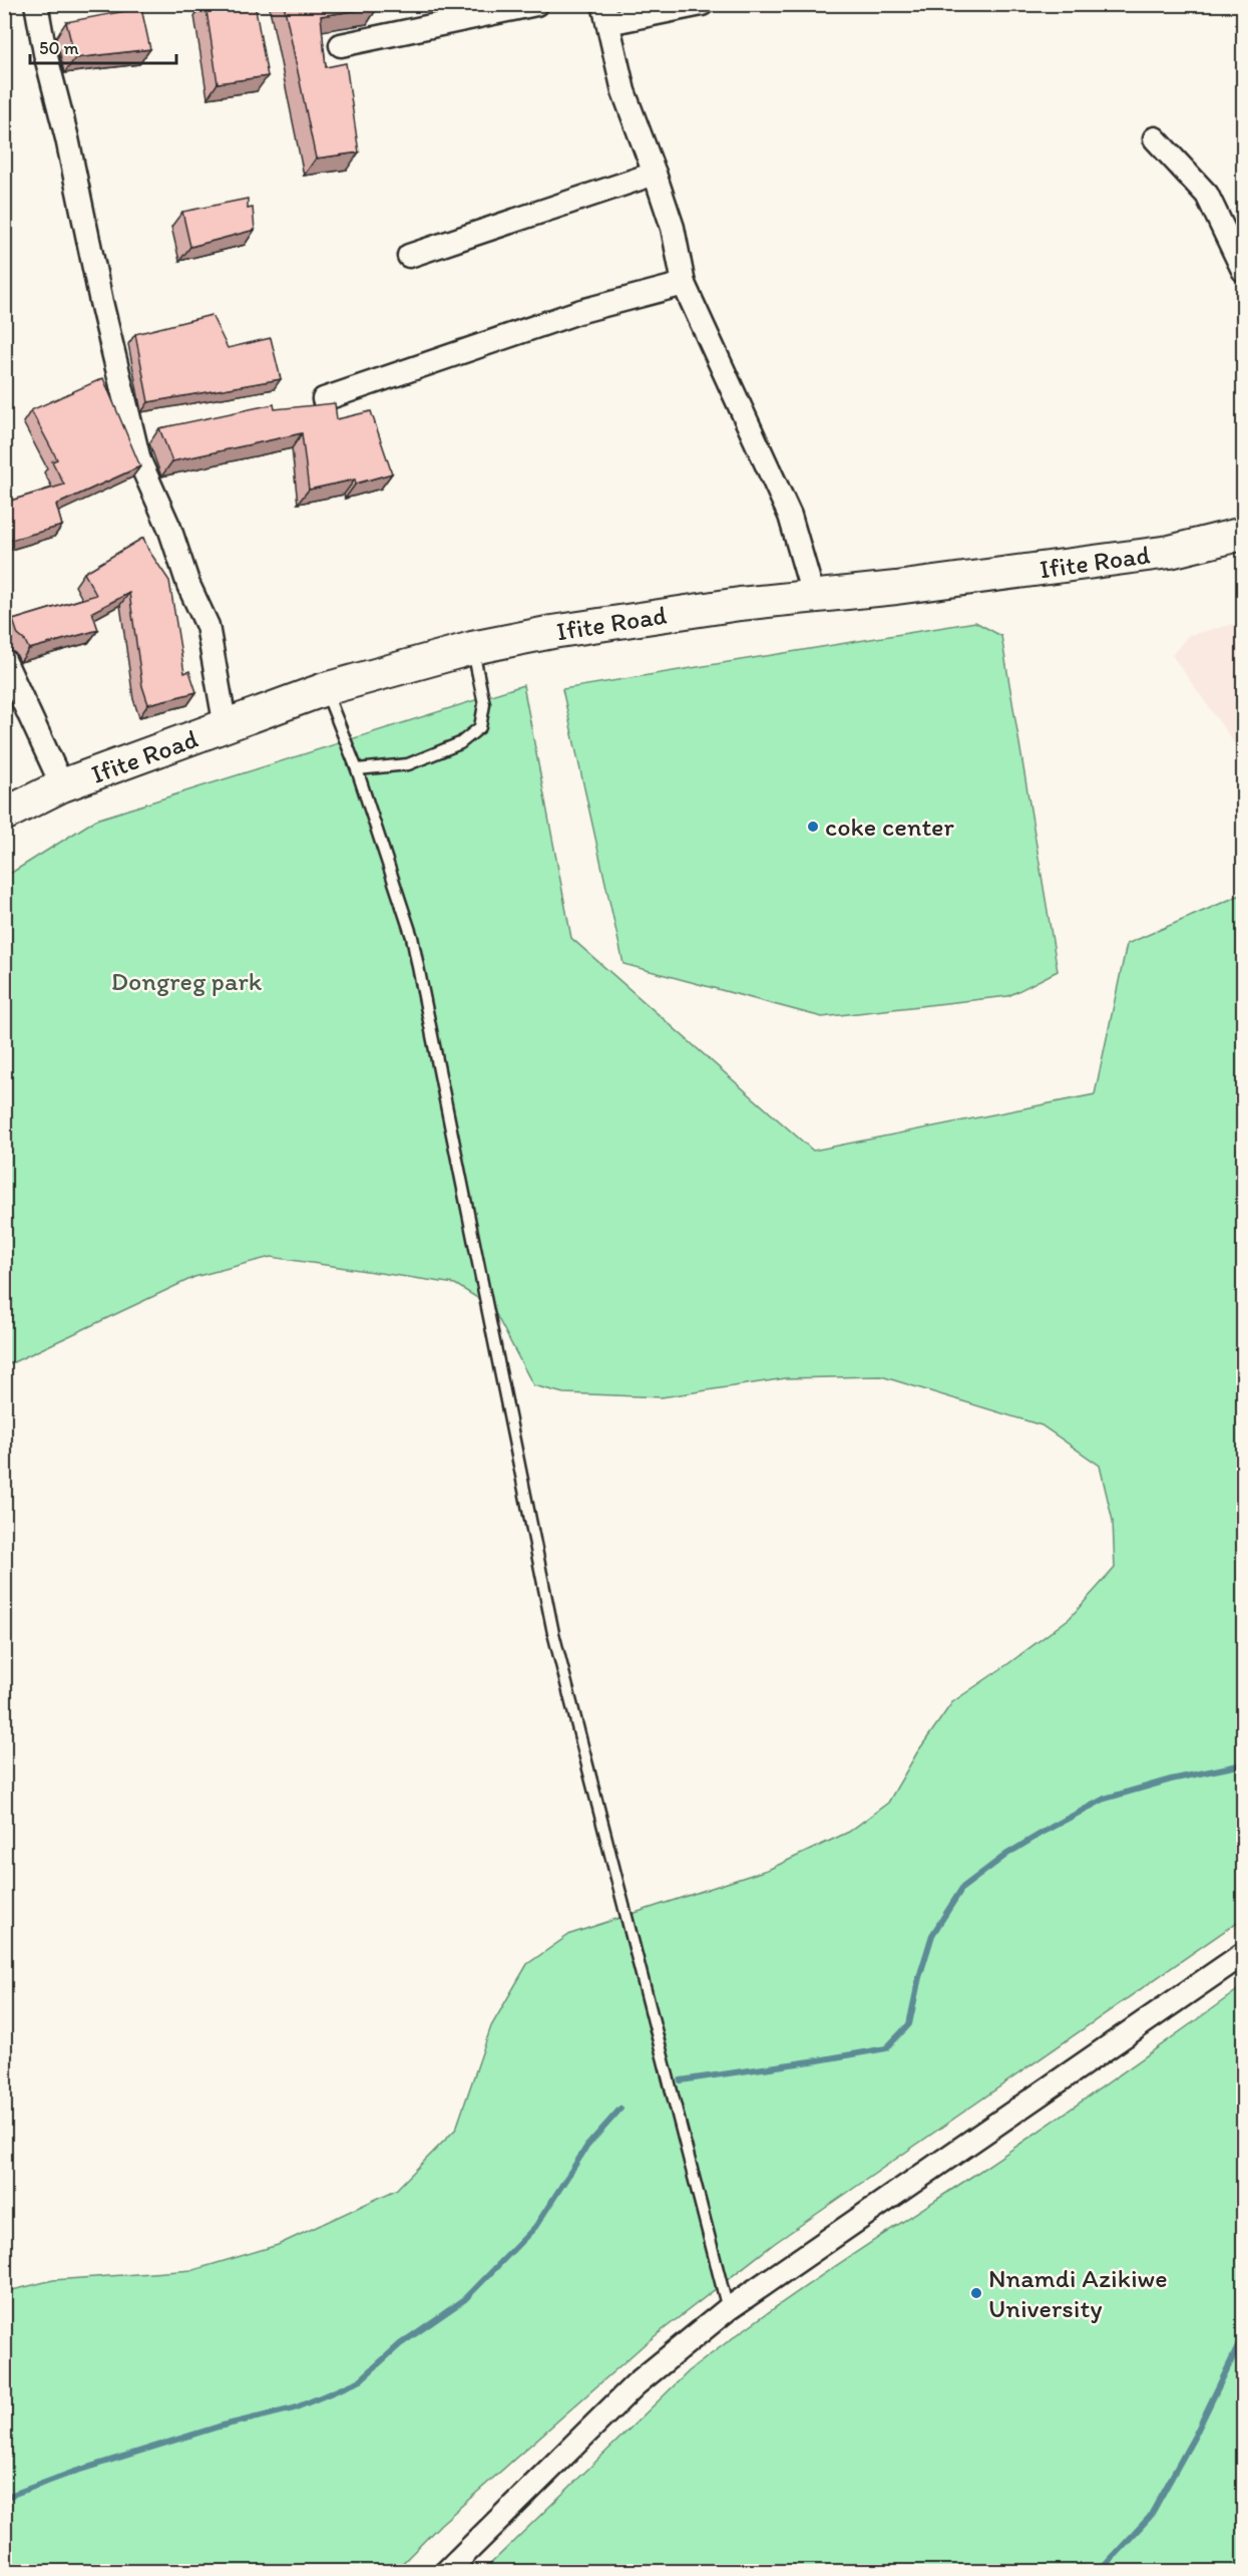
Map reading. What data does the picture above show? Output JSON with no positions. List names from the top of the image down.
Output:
{
  "streets": {
    "street": ["Ifite Road"]
  },
  "parks": ["Dongreg park"],
  "places": ["coke center", "Nnamdi Azikiwe University"],
  "scale_bar": "50 m"
}
